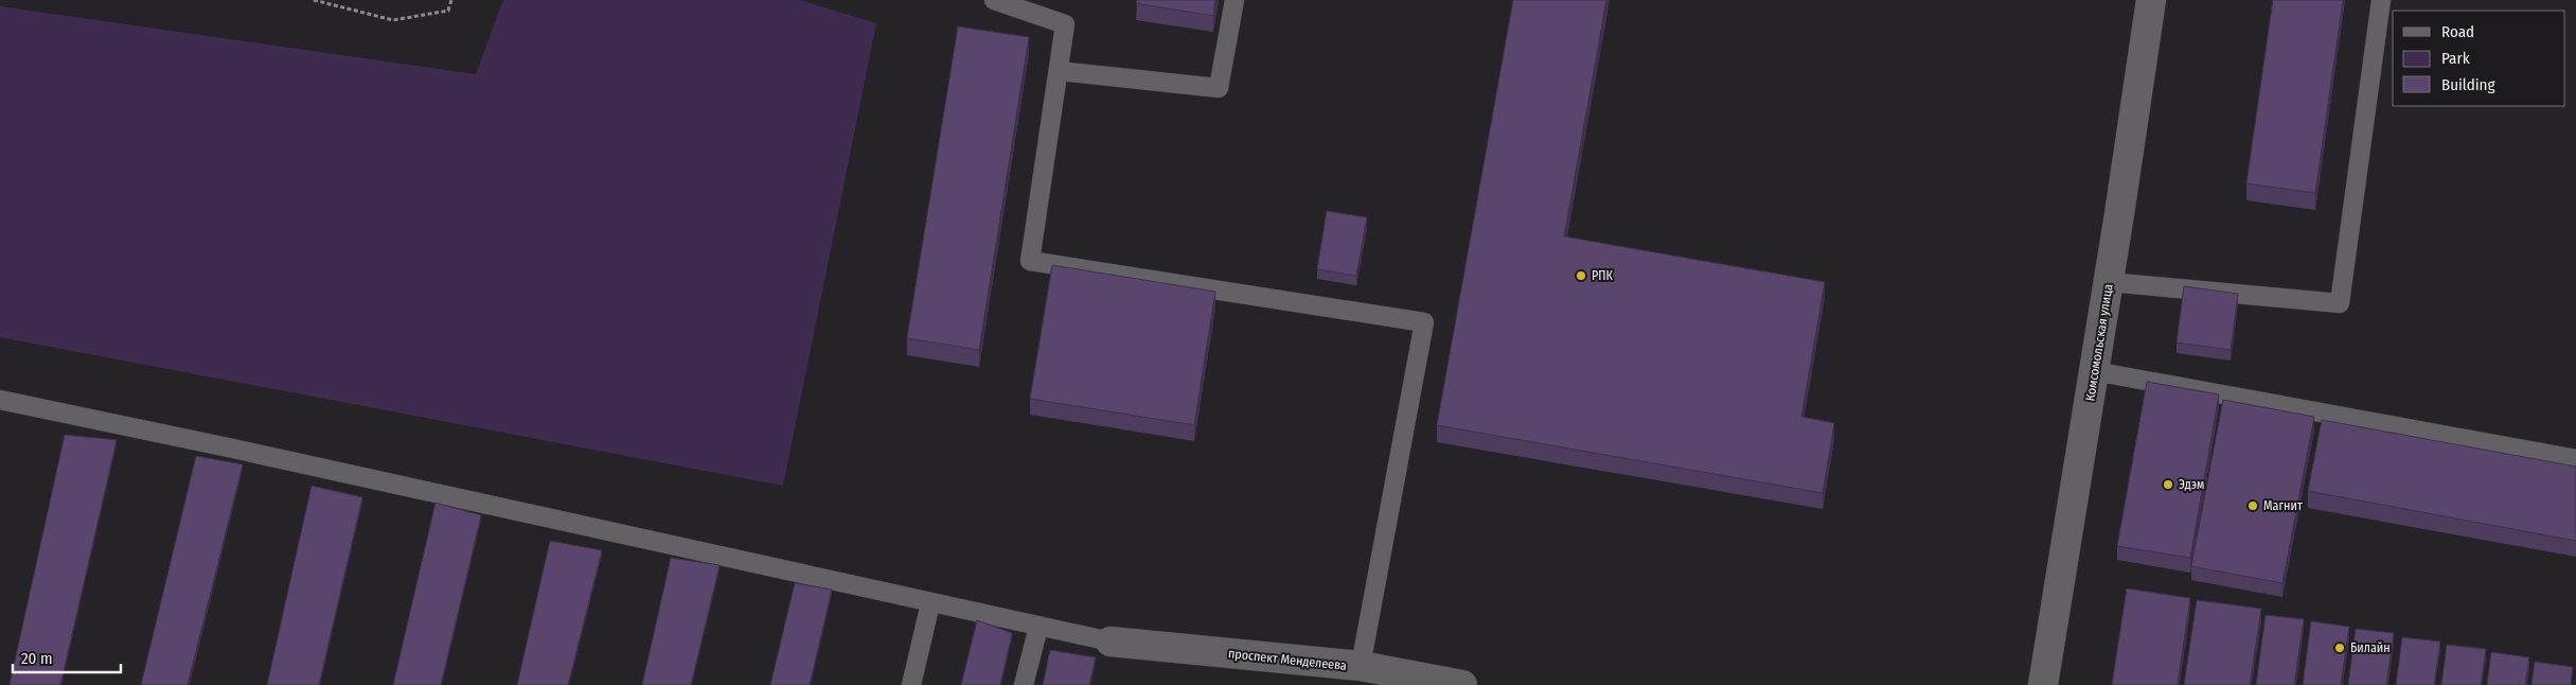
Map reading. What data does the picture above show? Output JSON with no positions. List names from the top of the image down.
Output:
{
  "streets": {
    "street": ["Комсомольская улица", "проспект Менделеева"]
  },
  "places": [
    "РПК",
    "Эдэм",
    "Магнит",
    "Билайн"
  ],
  "legend": ["Road", "Park", "Building"],
  "scale_bar": "20 m"
}
